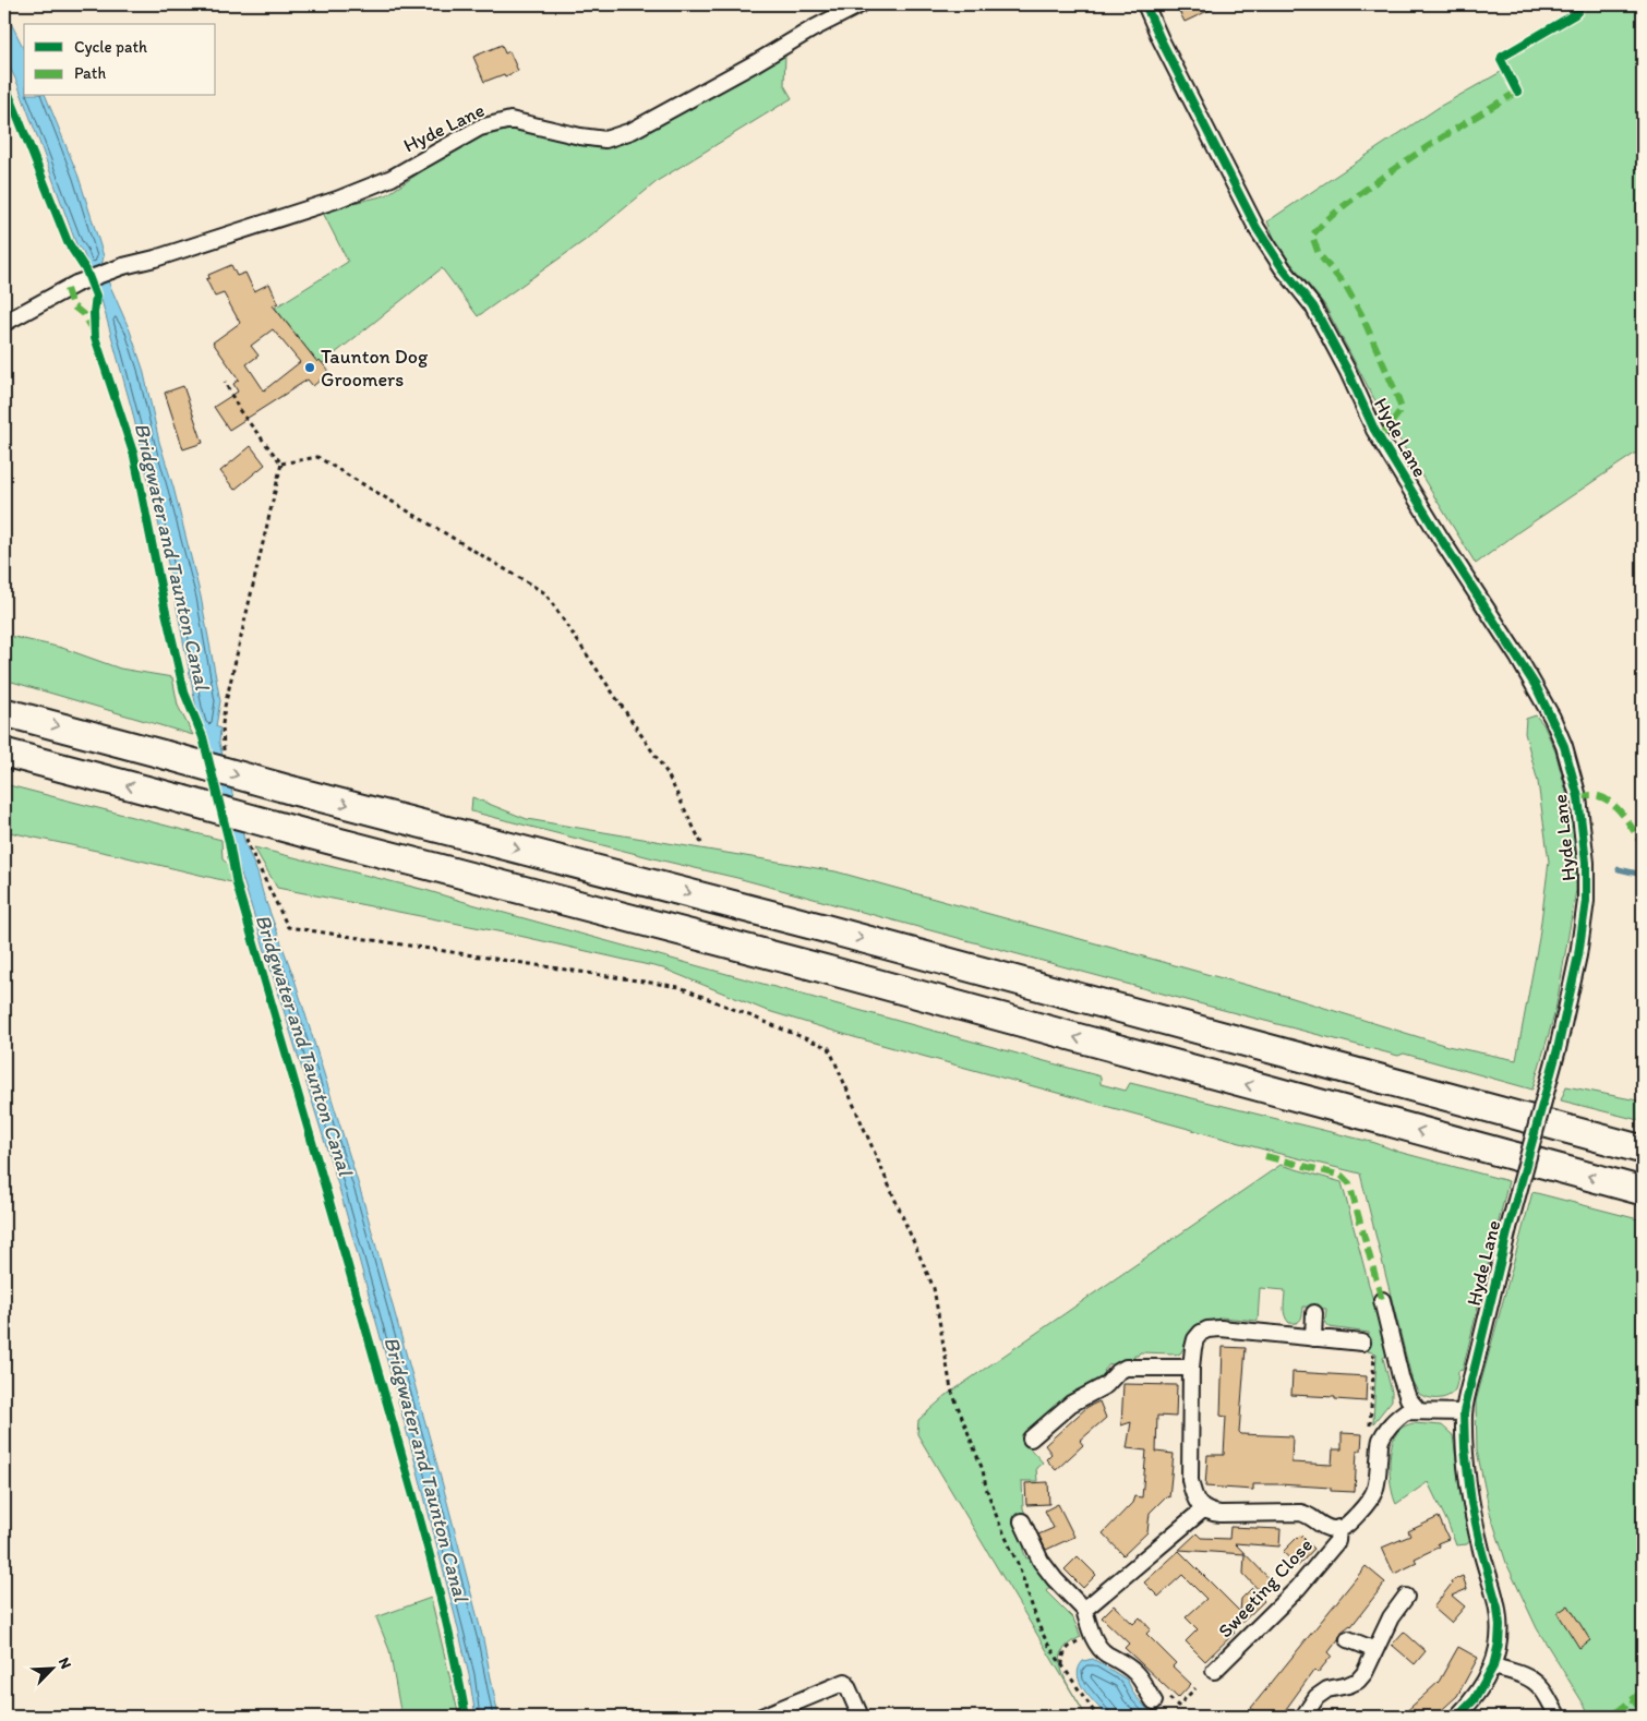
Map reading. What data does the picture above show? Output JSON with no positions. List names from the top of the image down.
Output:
{
  "streets": {
    "street": ["Hyde Lane", "Sweeting Close"]
  },
  "crossings": [
    ["Hyde Lane", "Sweeting Close"]
  ],
  "water": ["Bridgwater and Taunton Canal"],
  "places": ["Taunton Dog Groomers"],
  "legend": ["Cycle path", "Path"],
  "north": "top right"
}
